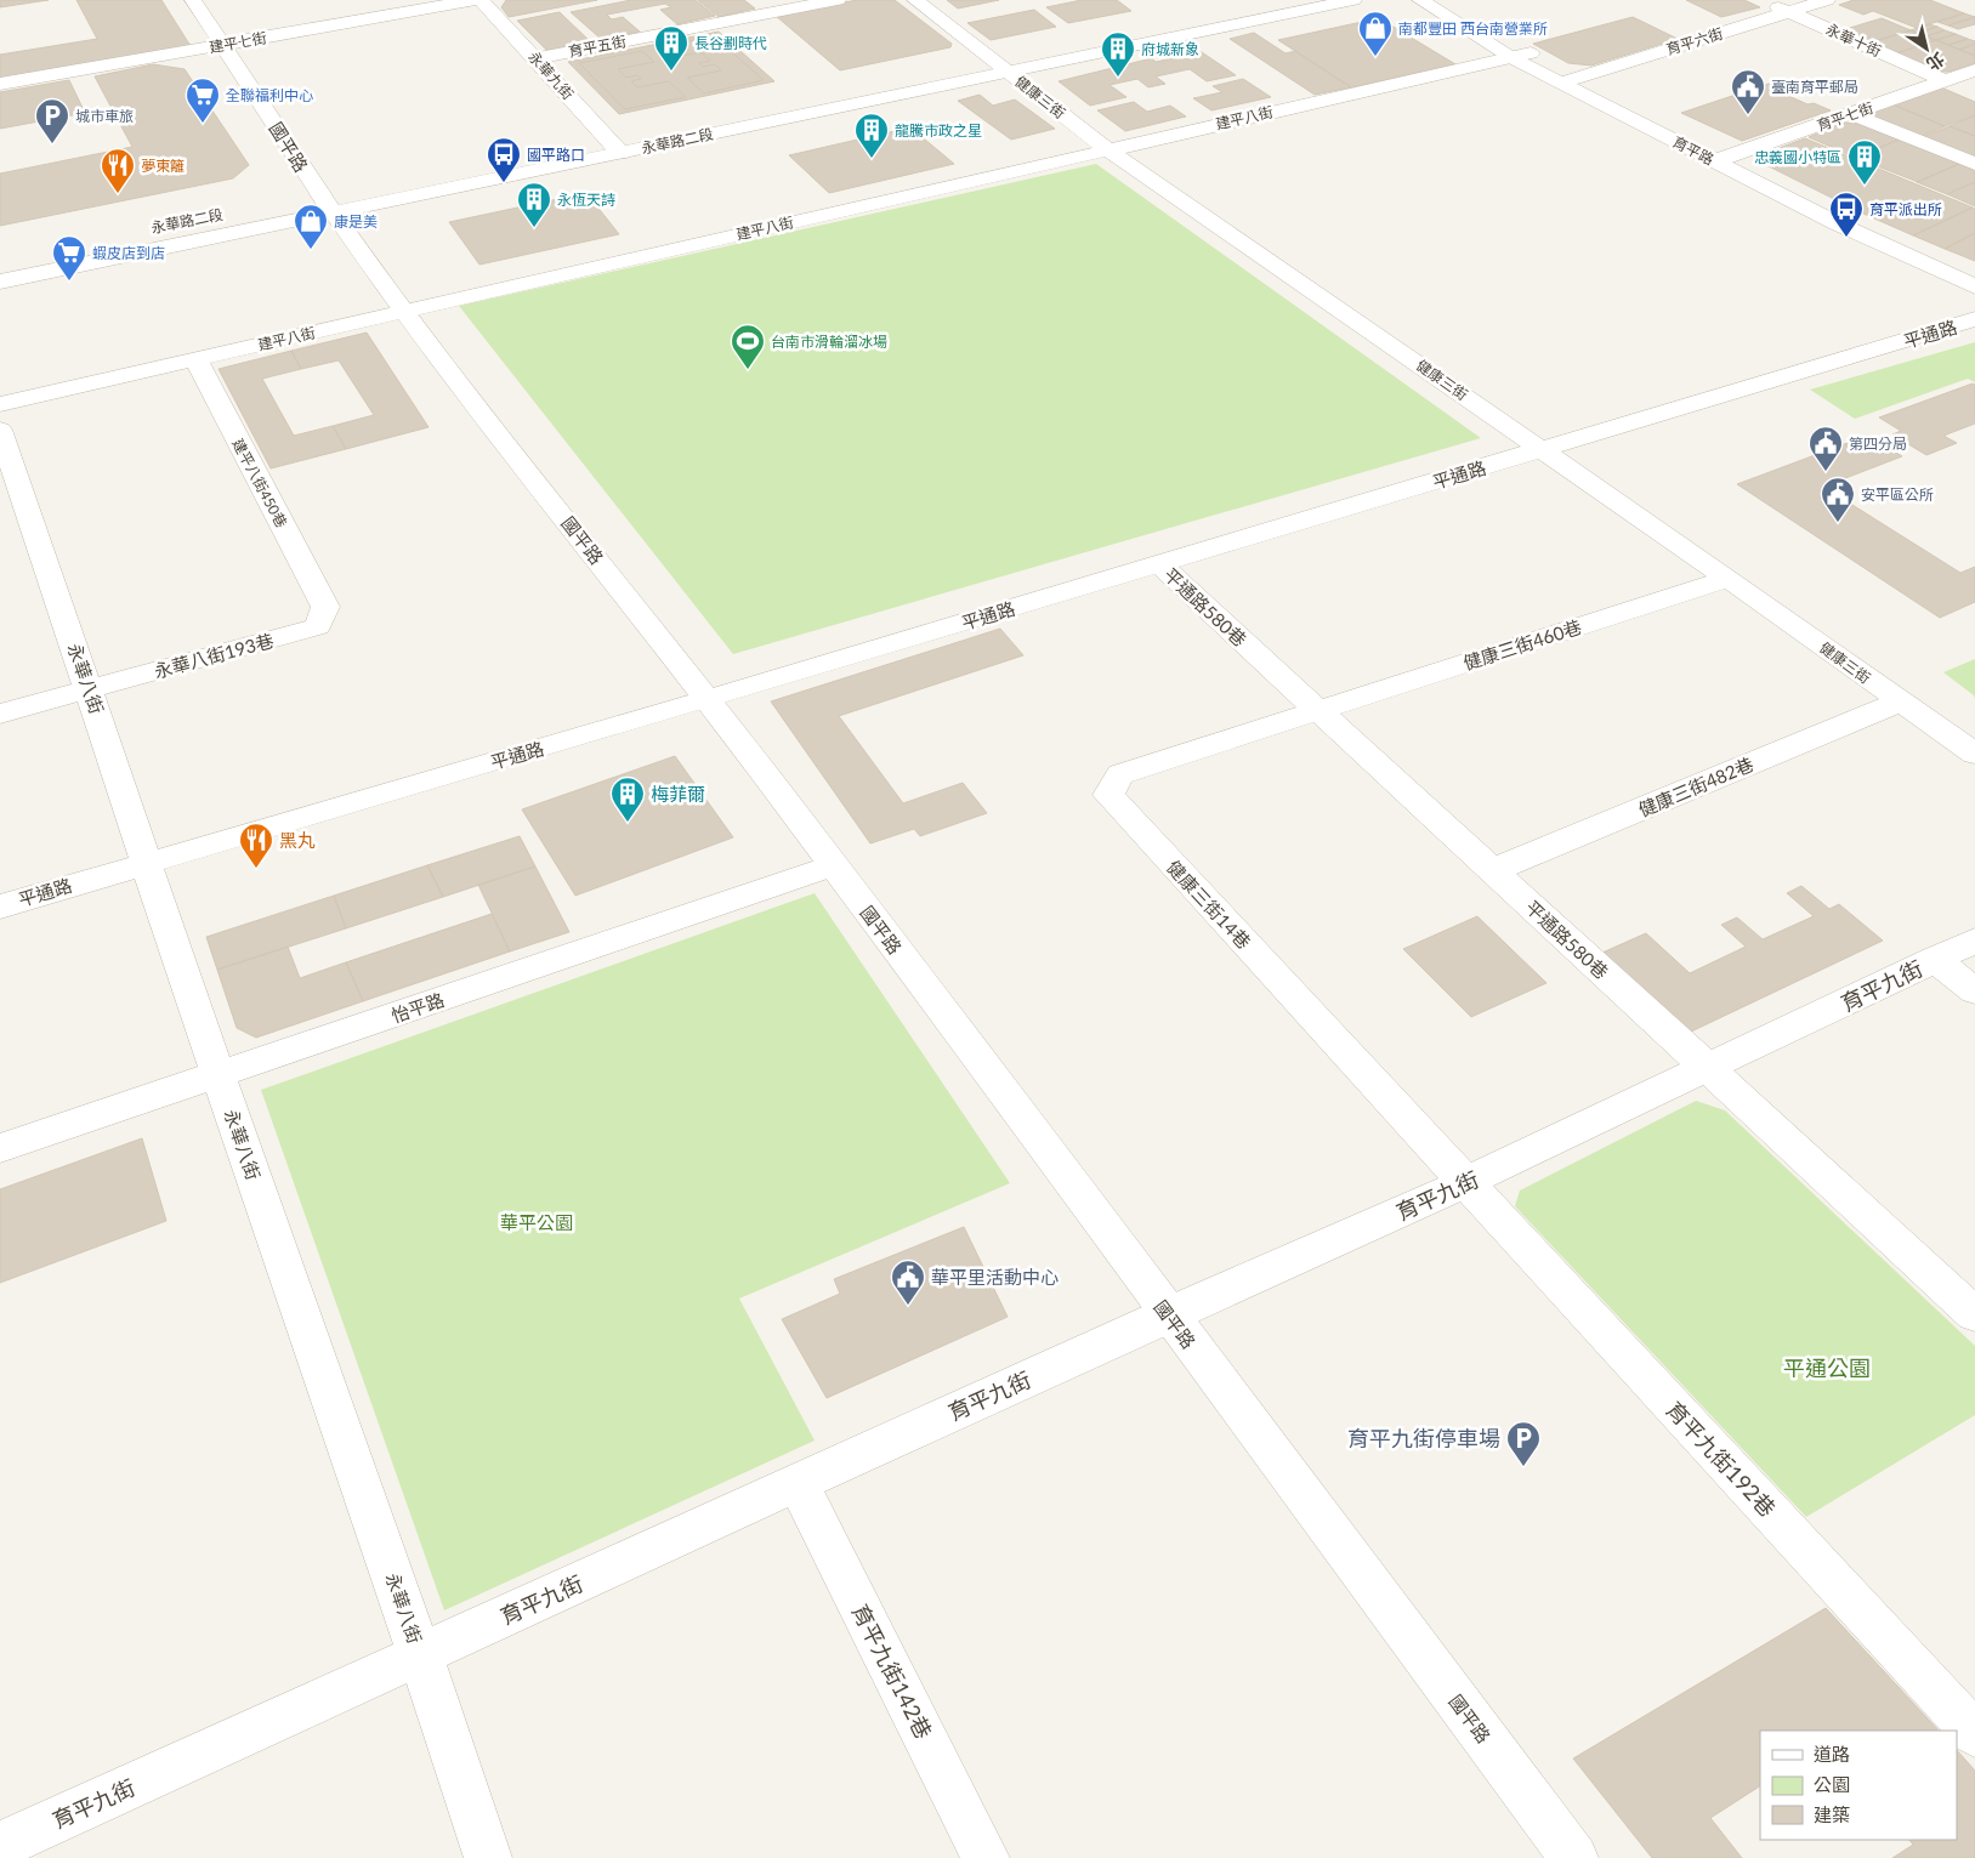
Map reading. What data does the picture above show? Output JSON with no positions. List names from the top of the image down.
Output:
{
  "streets": {
    "street": [
      "永華十街",
      "育平六街",
      "建平七街",
      "育平五街",
      "永華九街",
      "健康三街",
      "育平七街",
      "建平八街",
      "永華路二段",
      "國平路",
      "育平路",
      "平通路",
      "建平八街450巷",
      "平通路580巷",
      "健康三街460巷",
      "永華八街193巷",
      "永華八街",
      "健康三街482巷",
      "健康三街14巷",
      "育平九街",
      "怡平路",
      "育平九街192巷",
      "育平九街142巷"
    ]
  },
  "crossings": [
    ["永華十街", "育平六街"],
    ["永華十街", "育平七街"],
    ["育平六街", "育平路"],
    ["建平七街", "國平路"],
    ["育平五街", "永華九街"],
    ["永華九街", "永華路二段"],
    ["健康三街", "建平八街"],
    ["健康三街", "永華路二段"],
    ["健康三街", "平通路"],
    ["健康三街", "健康三街460巷"],
    ["健康三街", "健康三街482巷"],
    ["育平七街", "育平路"],
    ["建平八街", "國平路"],
    ["建平八街", "育平路"],
    ["建平八街", "建平八街450巷"],
    ["永華路二段", "國平路"],
    ["國平路", "平通路"],
    ["國平路", "育平九街"],
    ["國平路", "怡平路"],
    ["平通路", "平通路580巷"],
    ["平通路", "永華八街"],
    ["建平八街450巷", "永華八街193巷"],
    ["平通路580巷", "健康三街460巷"],
    ["平通路580巷", "健康三街482巷"],
    ["平通路580巷", "健康三街14巷"],
    ["平通路580巷", "育平九街"],
    ["健康三街460巷", "健康三街14巷"],
    ["永華八街193巷", "永華八街"],
    ["永華八街", "育平九街"],
    ["永華八街", "怡平路"],
    ["健康三街14巷", "育平九街"],
    ["健康三街14巷", "育平九街192巷"],
    ["育平九街", "育平九街192巷"],
    ["育平九街", "育平九街142巷"]
  ],
  "parks": ["華平公園", "平通公園"],
  "places": {
    "shop": ["南都豐田 西台南營業所", "康是美"],
    "building": [
      "長谷劃時代",
      "府城新象",
      "龍騰市政之星",
      "忠義國小特區",
      "永恆天詩",
      "梅菲爾"
    ],
    "public building": [
      "臺南育平郵局",
      "第四分局",
      "安平區公所",
      "華平里活動中心"
    ],
    "supermarket": ["全聯福利中心", "蝦皮店到店"],
    "parking": ["城市車旅", "育平九街停車場"],
    "bus stop": ["國平路口", "育平派出所"],
    "restaurant": ["夢東籬", "黑丸"],
    "sports": ["台南市滑輪溜冰場"]
  },
  "legend": ["道路", "公園", "建築"],
  "north": "bottom right"
}
